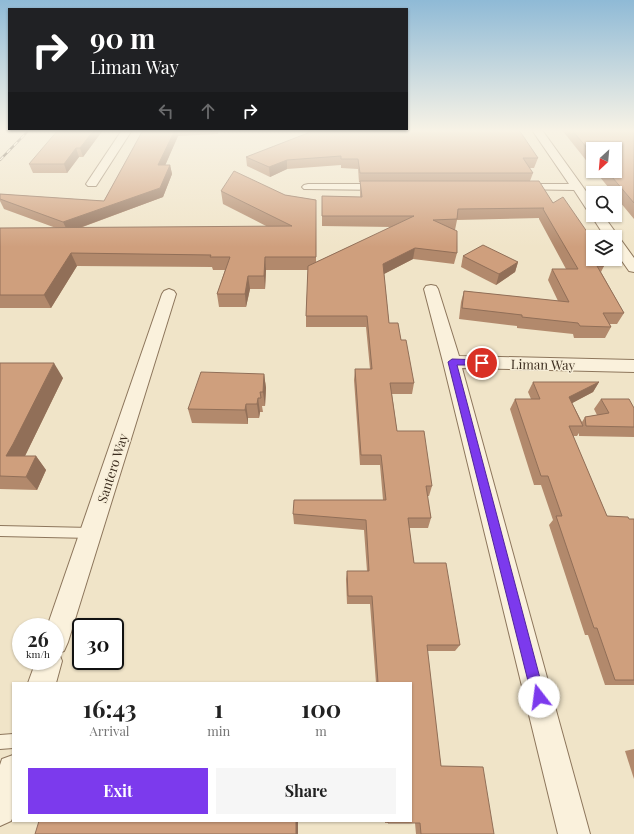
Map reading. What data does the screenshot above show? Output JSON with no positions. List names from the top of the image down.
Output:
{
  "streets": {
    "street": ["Liman Way", "Santero Way"]
  },
  "north": "bottom left",
  "page": {
    "turn": ["90 m", "Liman Way"],
    "speed": "26 km/h",
    "limit": "30",
    "eta": [
      "16:43",
      "Arrival",
      "1",
      "min",
      "100",
      "m"
    ],
    "buttons": ["Exit", "Share"]
  }
}
